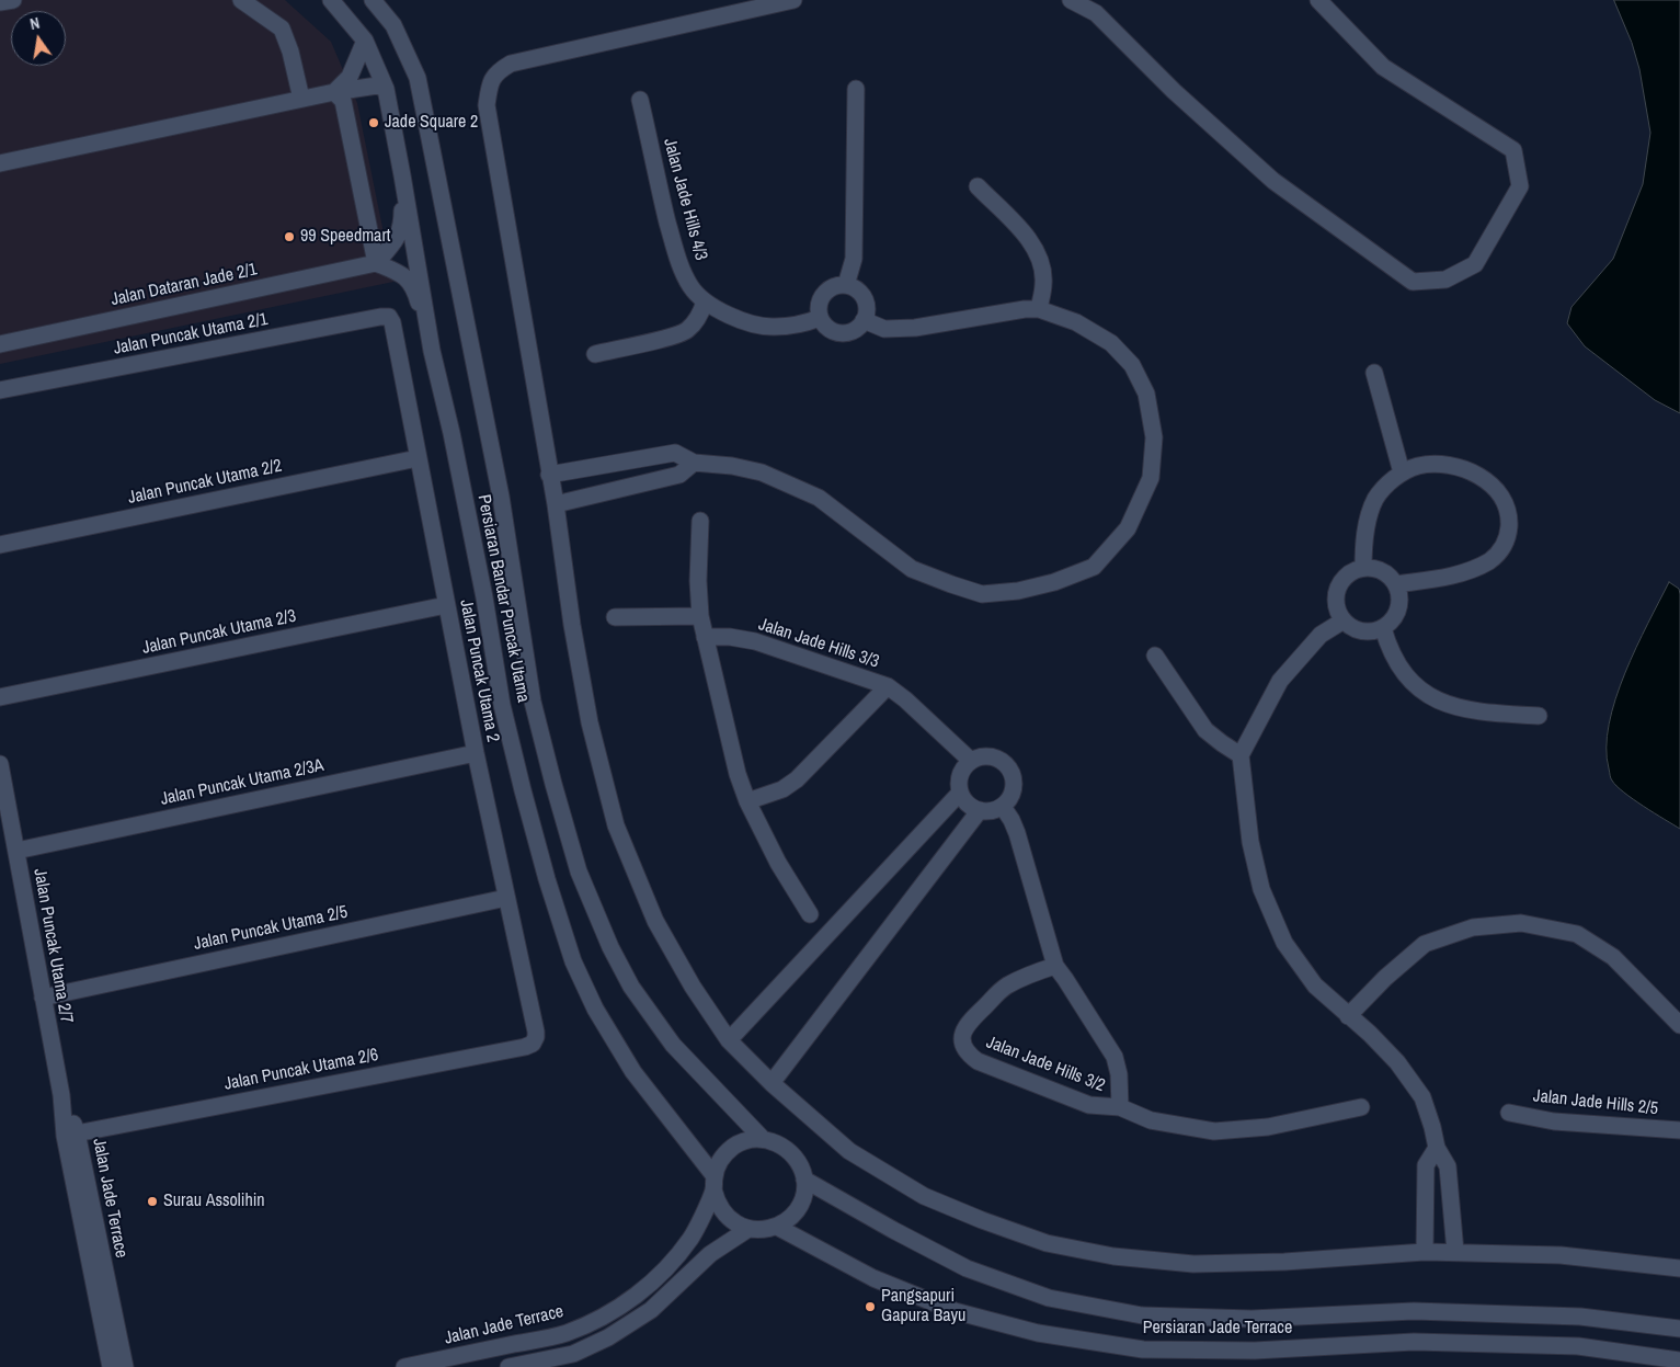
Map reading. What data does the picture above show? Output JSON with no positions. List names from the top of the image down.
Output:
{
  "streets": {
    "street": [
      "Jalan Jade Hills 4/3",
      "Jalan Dataran Jade 2/1",
      "Jalan Puncak Utama 2/1",
      "Jalan Puncak Utama 2/2",
      "Persiaran Bandar Puncak Utama",
      "Jalan Puncak Utama 2/3",
      "Jalan Jade Hills 3/3",
      "Jalan Puncak Utama 2",
      "Jalan Puncak Utama 2/3A",
      "Jalan Puncak Utama 2/5",
      "Jalan Puncak Utama 2/7",
      "Jalan Jade Hills 3/2",
      "Jalan Puncak Utama 2/6",
      "Jalan Jade Hills 2/5",
      "Jalan Jade Terrace",
      "Persiaran Jade Terrace"
    ]
  },
  "crossings": [
    ["Jalan Puncak Utama 2/1", "Jalan Puncak Utama 2"],
    ["Jalan Puncak Utama 2/2", "Jalan Puncak Utama 2"],
    ["Persiaran Bandar Puncak Utama", "Jalan Jade Terrace"],
    ["Persiaran Bandar Puncak Utama", "Persiaran Jade Terrace"],
    ["Jalan Puncak Utama 2/3", "Jalan Puncak Utama 2"],
    ["Jalan Jade Hills 3/3", "Jalan Jade Hills 3/2"],
    ["Jalan Puncak Utama 2", "Jalan Puncak Utama 2/3A"],
    ["Jalan Puncak Utama 2", "Jalan Puncak Utama 2/5"],
    ["Jalan Puncak Utama 2", "Jalan Puncak Utama 2/6"],
    ["Jalan Puncak Utama 2/3A", "Jalan Puncak Utama 2/7"],
    ["Jalan Puncak Utama 2/5", "Jalan Puncak Utama 2/7"],
    ["Jalan Puncak Utama 2/7", "Jalan Puncak Utama 2/6"],
    ["Jalan Puncak Utama 2/7", "Jalan Jade Terrace"],
    ["Jalan Puncak Utama 2/6", "Jalan Jade Terrace"],
    ["Jalan Jade Terrace", "Persiaran Jade Terrace"]
  ],
  "places": [
    "Jade Square 2",
    "99 Speedmart",
    "Surau Assolihin",
    "Pangsapuri Gapura Bayu"
  ],
  "north": "top"
}
